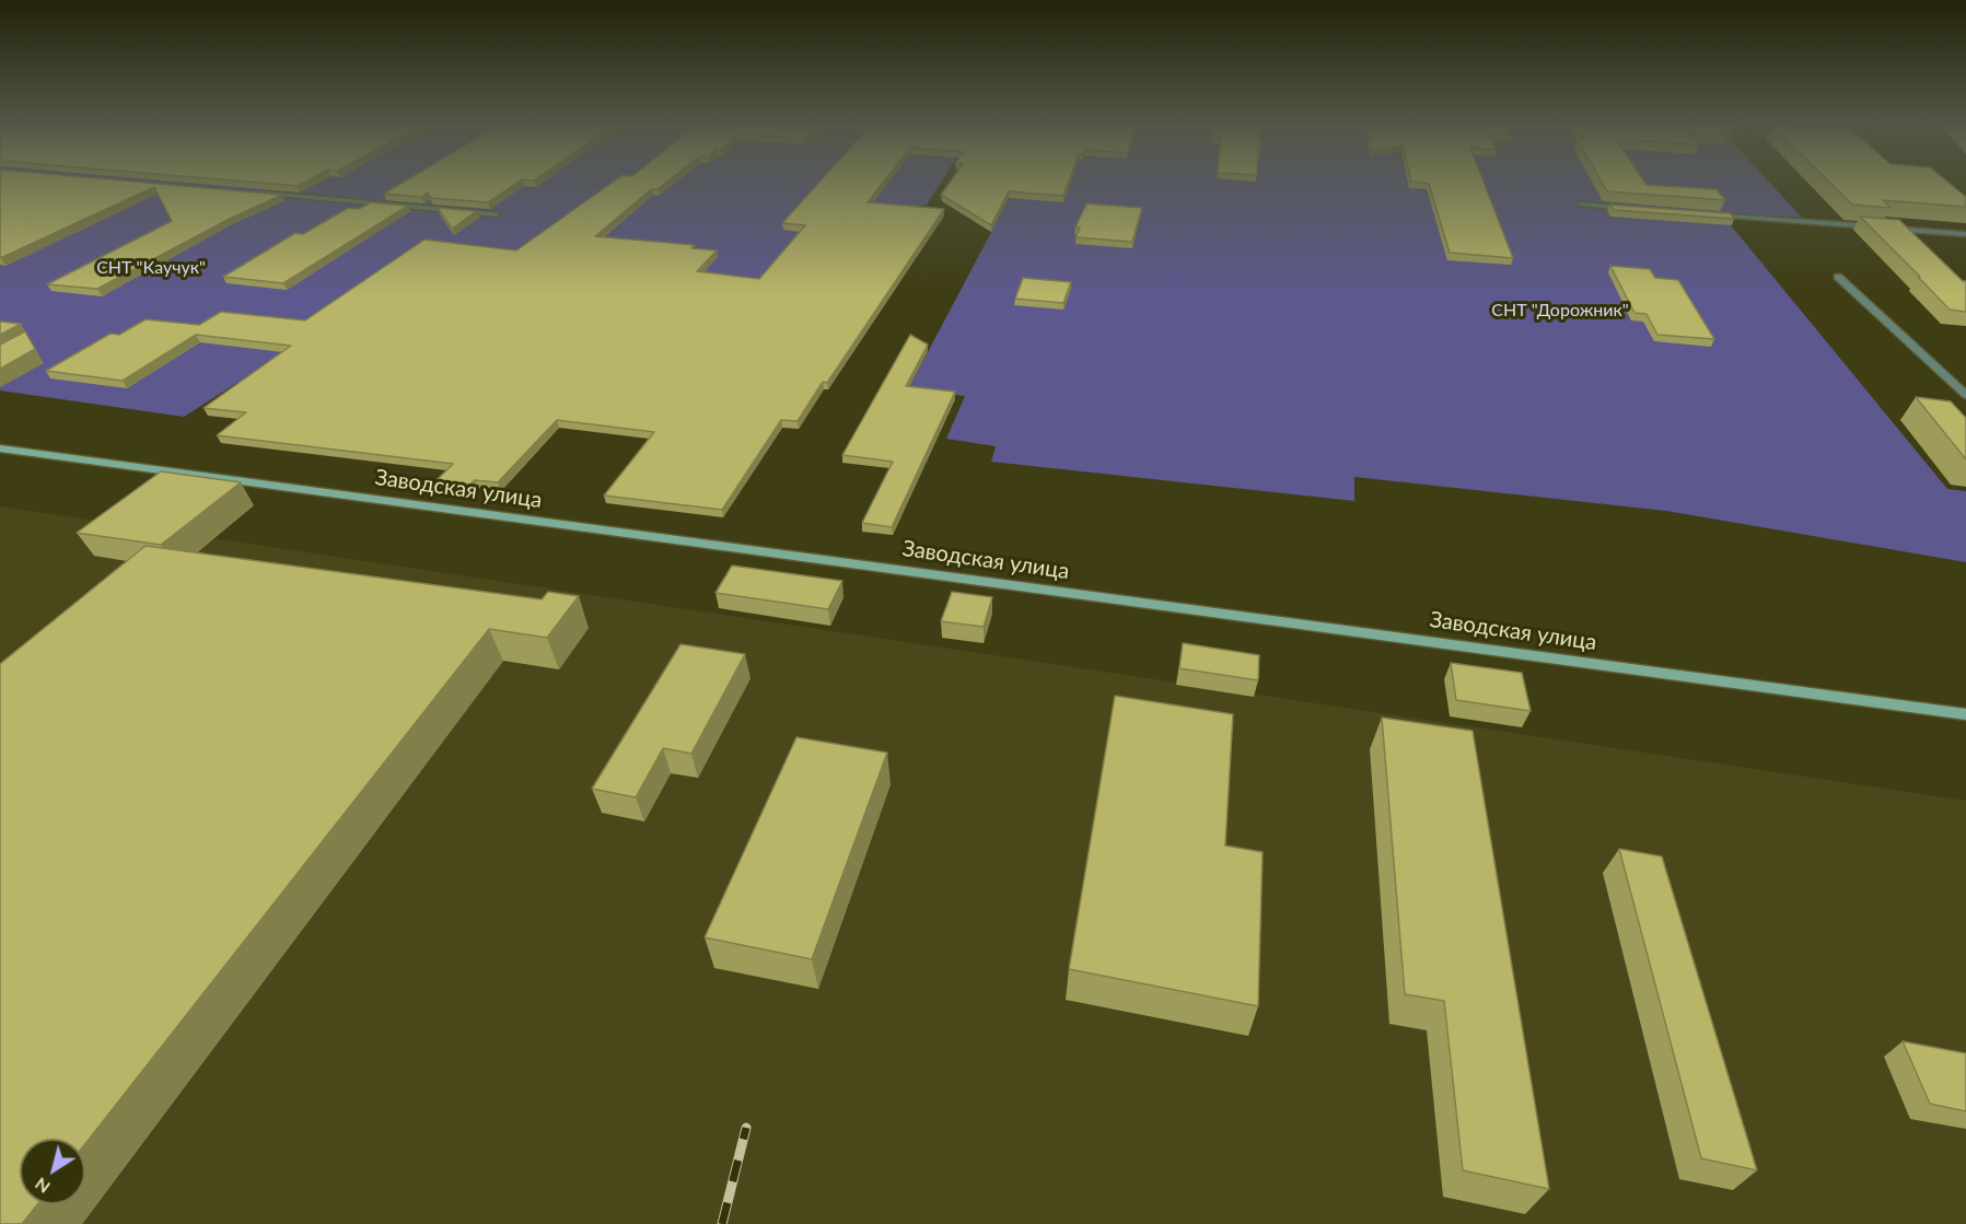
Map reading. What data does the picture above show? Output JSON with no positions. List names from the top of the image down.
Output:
{
  "streets": {
    "main road": ["Заводская улица"]
  },
  "parks": ["СНТ \"Каучук\"", "СНТ \"Дорожник\""],
  "north": "bottom left"
}
